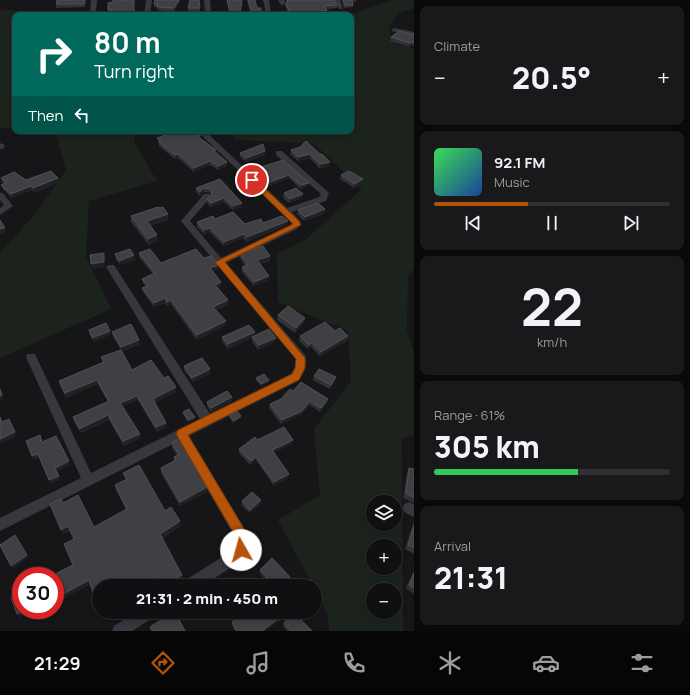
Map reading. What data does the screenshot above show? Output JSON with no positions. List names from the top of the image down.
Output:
{
  "page": {
    "tile": [
      "Climate",
      ["22", "km/h"],
      ["Range · 61%", "305 km"],
      ["Arrival", "21:31"]
    ],
    "turn": ["80 m", "Turn right"],
    "heat": ["−", "20.5°", "+"],
    "then": "Then",
    "song": ["92.1 FM", "Music"],
    "map_buttons": ["+", "−"],
    "limit": "30",
    "trip": "21:31 · 2 min · 450 m",
    "tabs": "21:29"
  }
}
